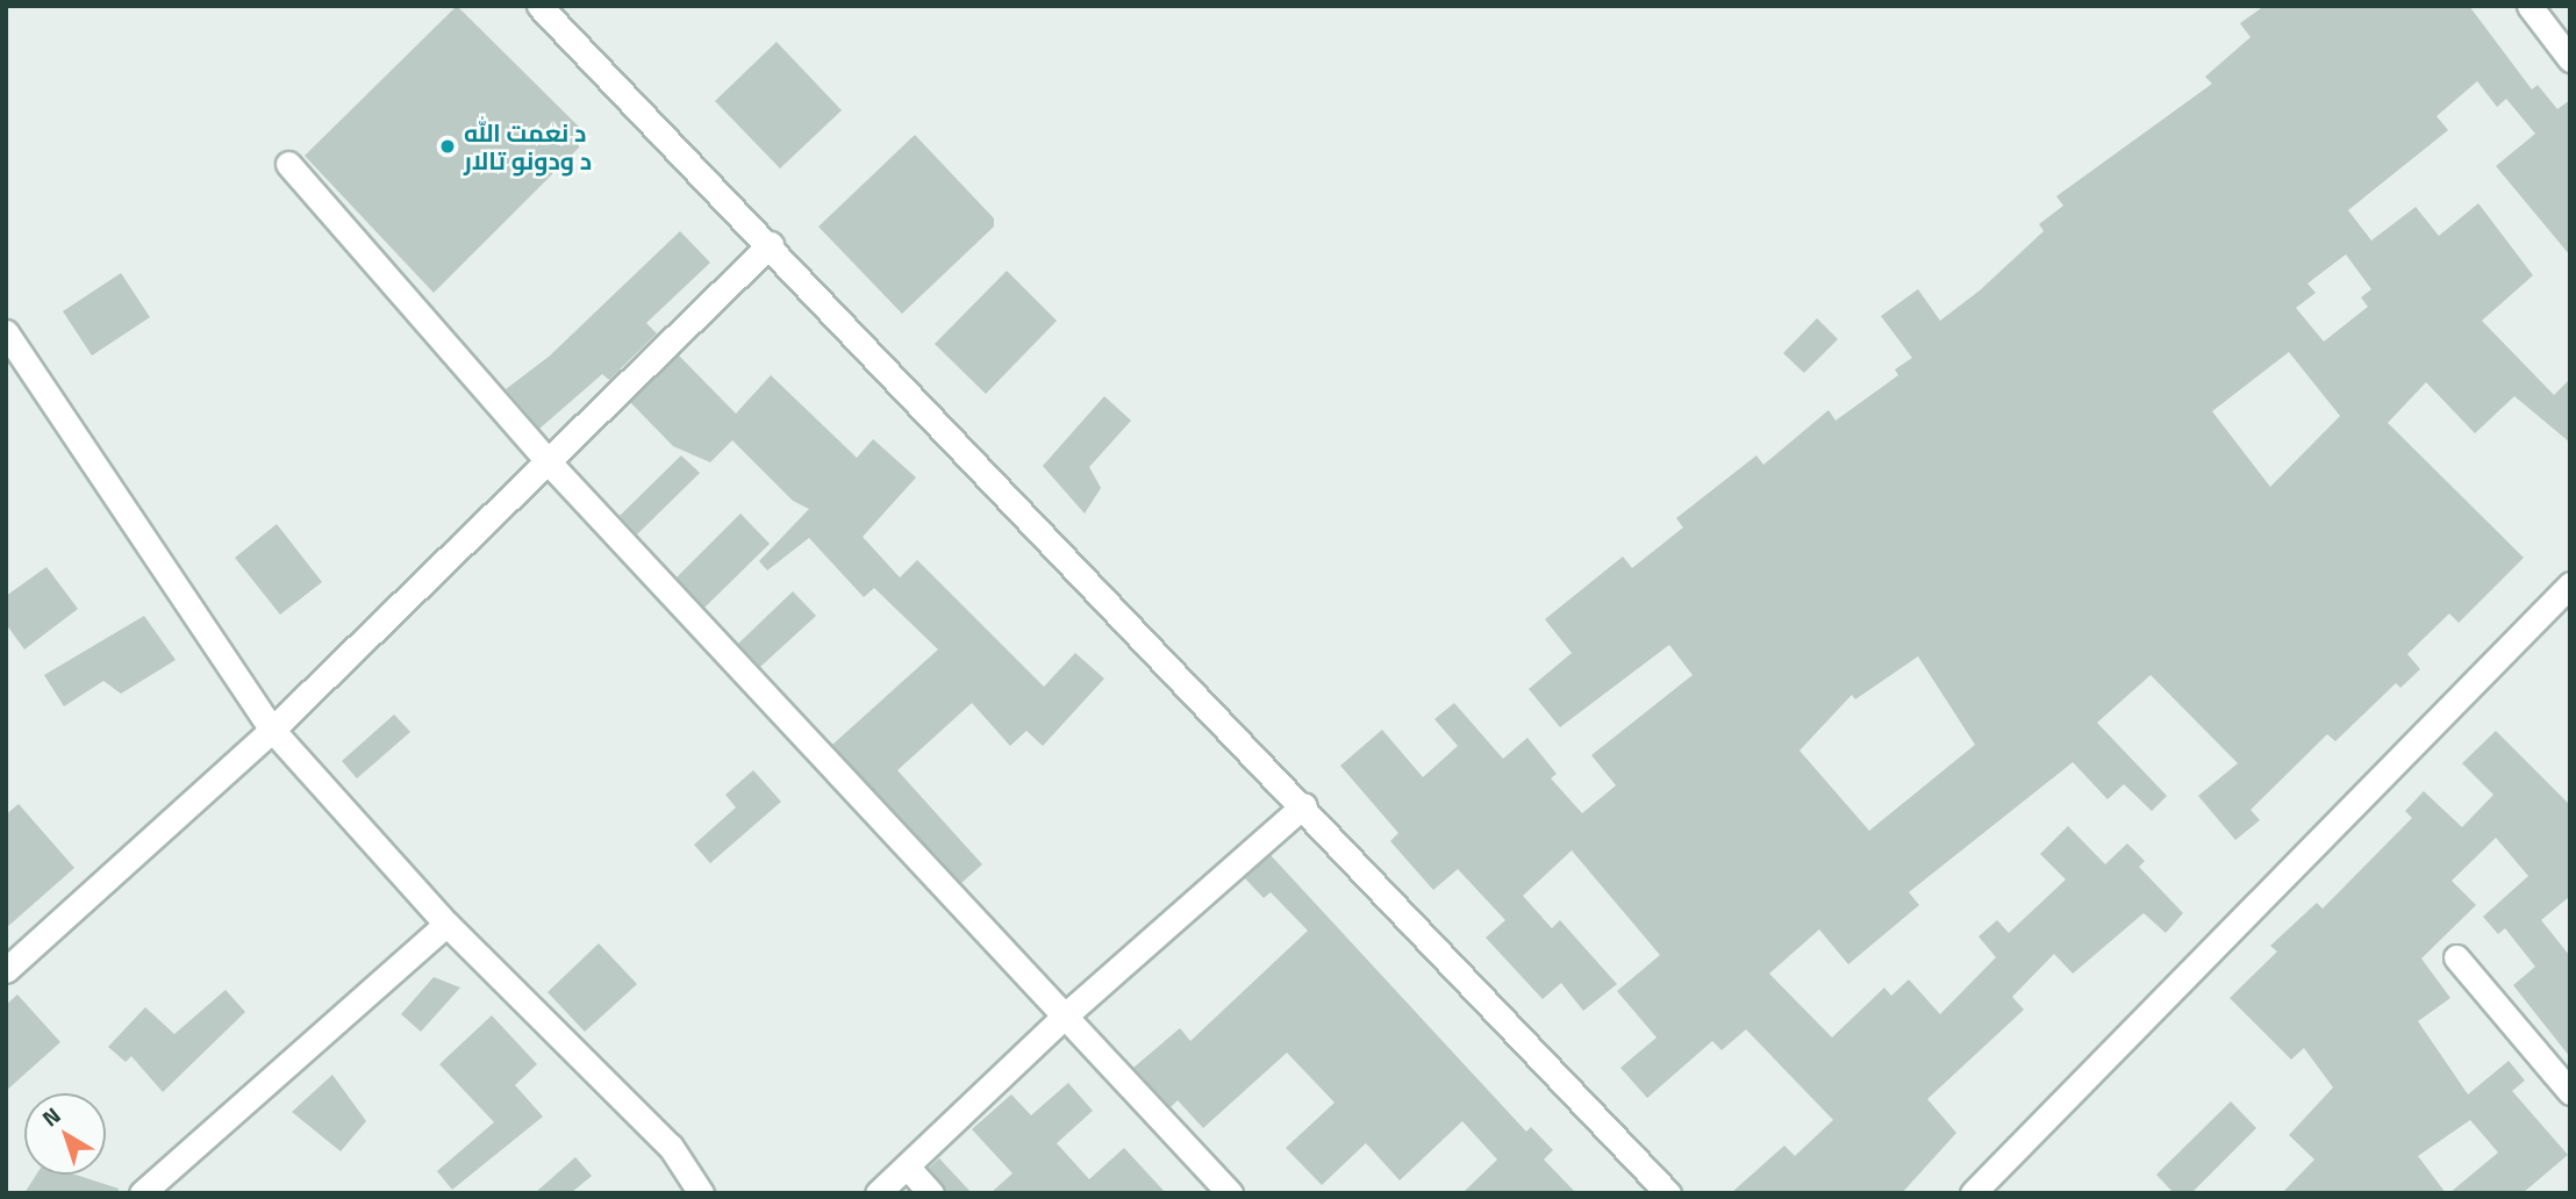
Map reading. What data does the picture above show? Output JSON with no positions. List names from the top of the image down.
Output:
{
  "places": ["د نعمت الله د ودونو تالار"],
  "north": "top left"
}
